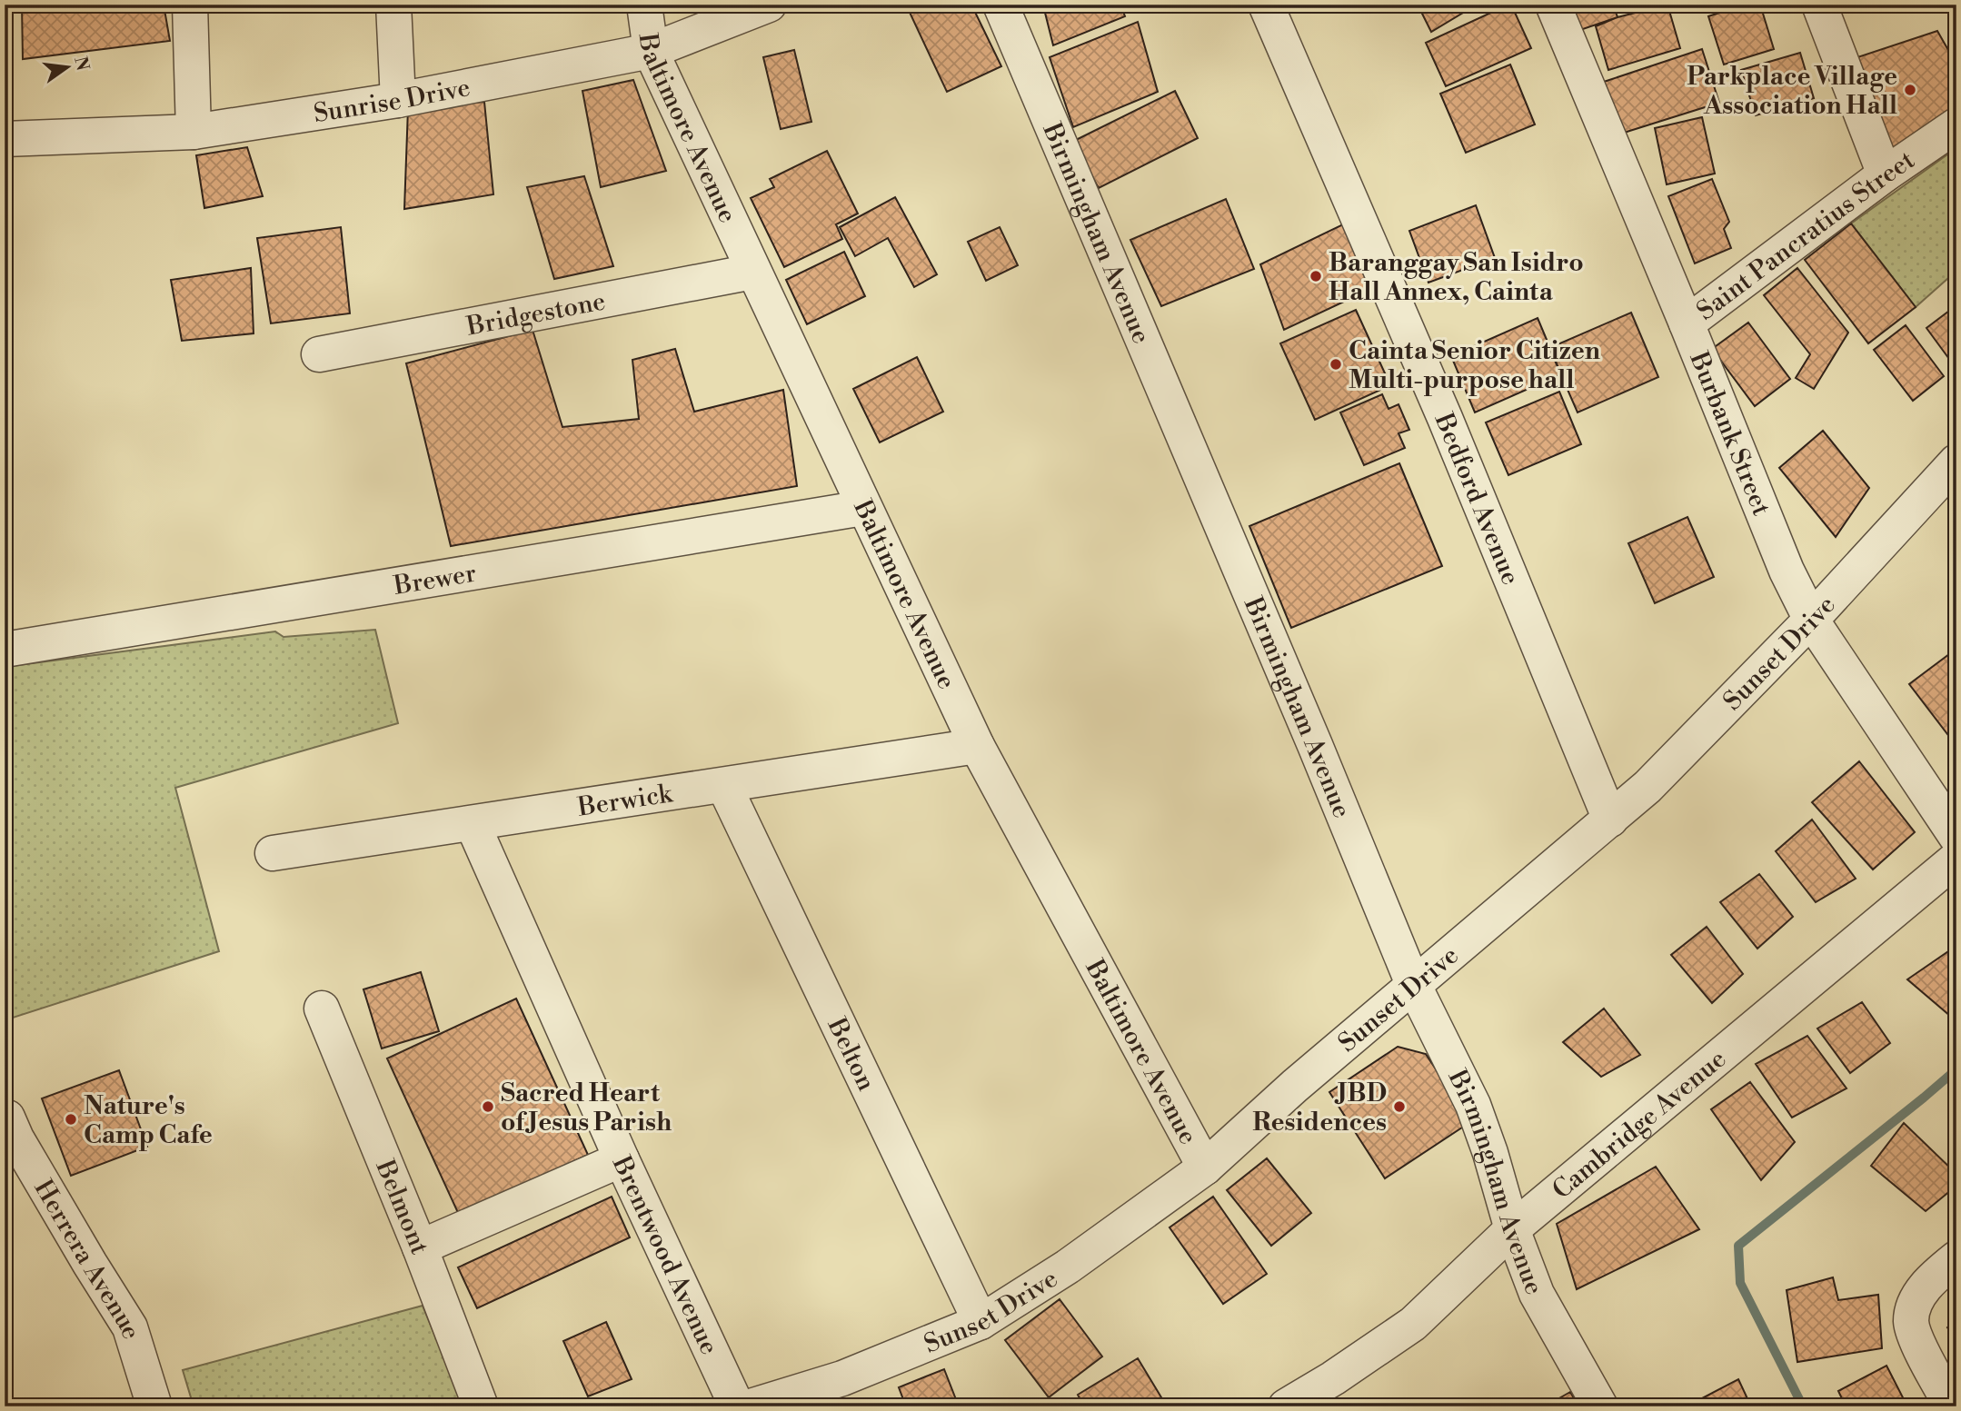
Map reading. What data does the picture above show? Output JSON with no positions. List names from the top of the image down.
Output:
{
  "streets": {
    "street": [
      "Sunrise Drive",
      "Baltimore Avenue",
      "Birmingham Avenue",
      "Saint Pancratius Street",
      "Bridgestone",
      "Burbank Street",
      "Bedford Avenue",
      "Brewer",
      "Sunset Drive",
      "Berwick",
      "Belton",
      "Cambridge Avenue",
      "Belmont",
      "Brentwood Avenue",
      "Herrera Avenue"
    ]
  },
  "crossings": [
    ["Sunrise Drive", "Baltimore Avenue"],
    ["Baltimore Avenue", "Bridgestone"],
    ["Baltimore Avenue", "Brewer"],
    ["Baltimore Avenue", "Sunset Drive"],
    ["Baltimore Avenue", "Berwick"],
    ["Birmingham Avenue", "Sunset Drive"],
    ["Birmingham Avenue", "Cambridge Avenue"],
    ["Saint Pancratius Street", "Burbank Street"],
    ["Burbank Street", "Sunset Drive"],
    ["Bedford Avenue", "Sunset Drive"],
    ["Sunset Drive", "Belton"],
    ["Berwick", "Belton"],
    ["Berwick", "Brentwood Avenue"]
  ],
  "places": [
    "Parkplace Village Association Hall",
    "Baranggay San Isidro Hall Annex, Cainta",
    "Cainta Senior Citizen Multi-purpose hall",
    "Sacred Heart of Jesus Parish",
    "JBD Residences",
    "Nature's Camp Cafe"
  ],
  "north": "right"
}
